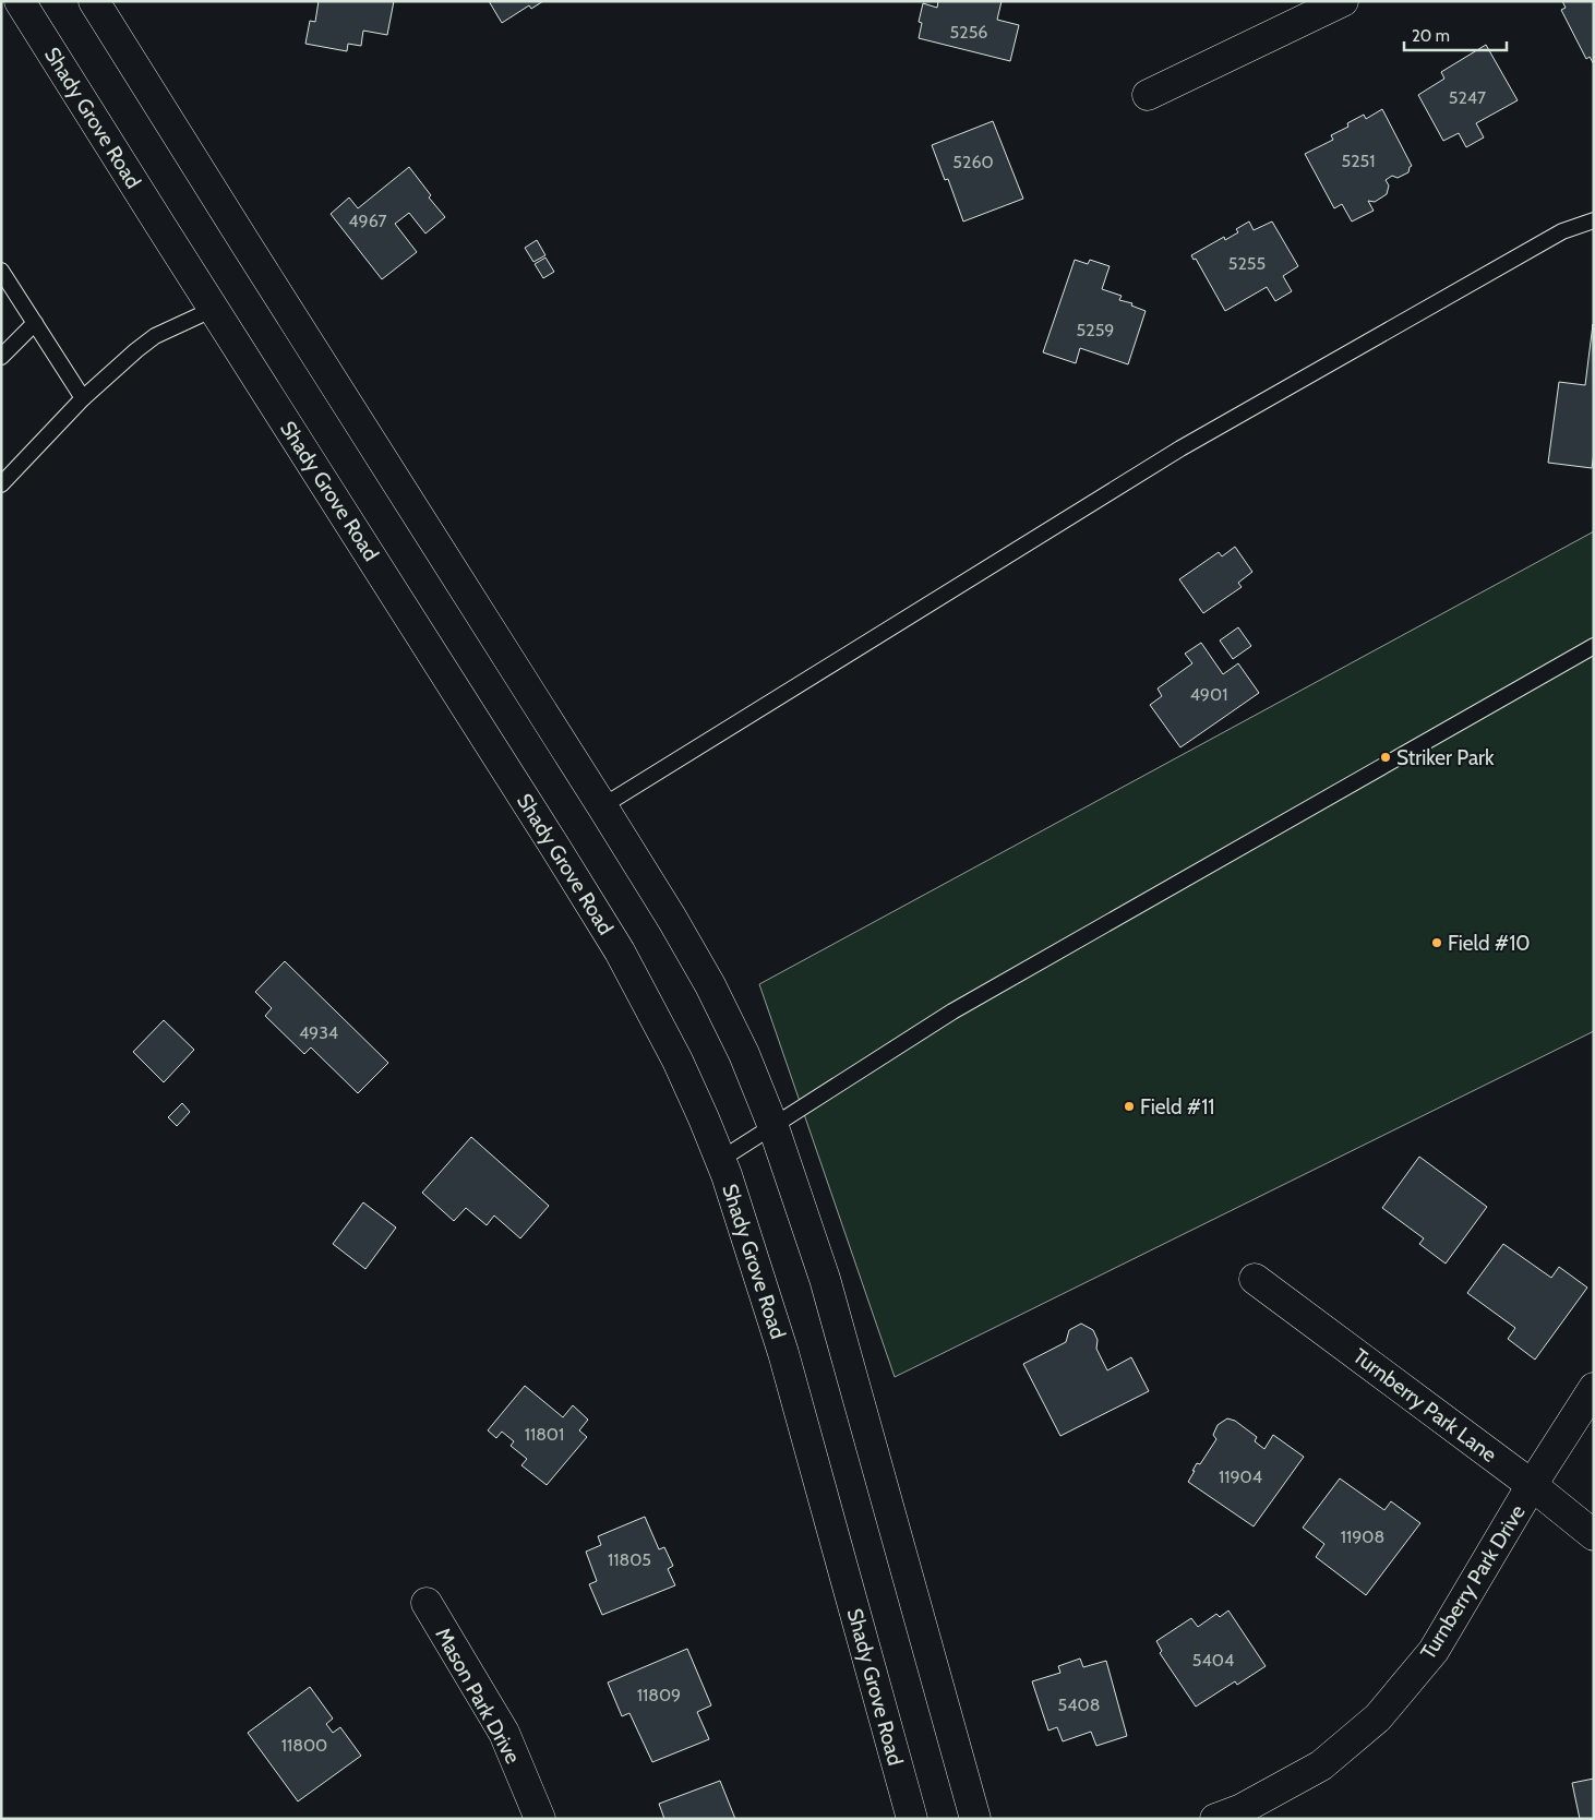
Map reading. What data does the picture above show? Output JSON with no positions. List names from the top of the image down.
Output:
{
  "streets": {
    "main road": [
      "Shady Grove Road",
      "Turnberry Park Lane",
      "Turnberry Park Drive",
      "Mason Park Drive"
    ]
  },
  "crossings": [
    ["Turnberry Park Lane", "Turnberry Park Drive"]
  ],
  "places": ["Striker Park", "Field #10", "Field #11"],
  "house_numbers": [
    "5256",
    "5247",
    "5251",
    "5260",
    "4967",
    "5255",
    "5259",
    "4901",
    "4934",
    "11801",
    "11904",
    "11908",
    "11805",
    "5404",
    "11809",
    "5408",
    "11800"
  ],
  "scale_bar": "20 m"
}
